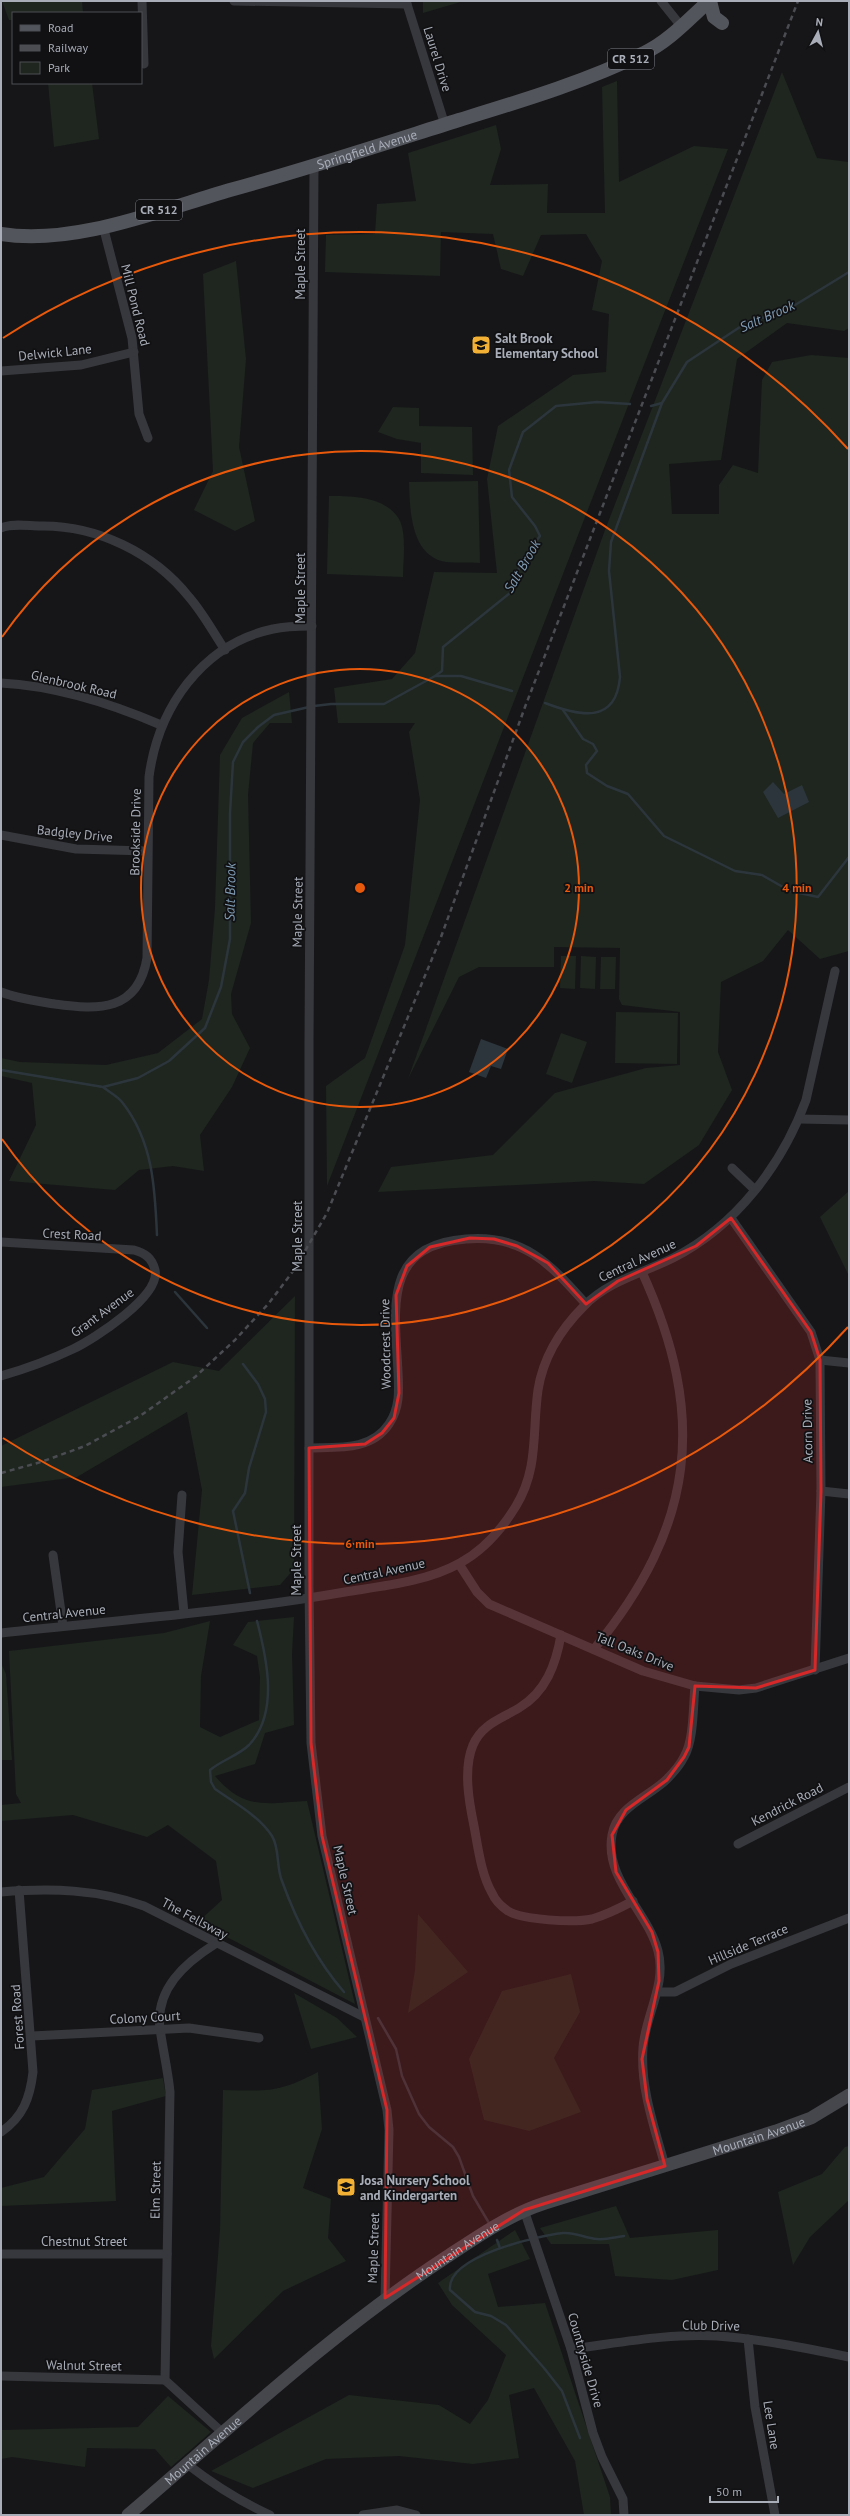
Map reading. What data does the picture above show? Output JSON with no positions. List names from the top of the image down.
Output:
{
  "streets": {
    "main road": ["CR 512", "Springfield Avenue", "Mountain Avenue"],
    "street": [
      "Laurel Drive",
      "Maple Street",
      "Mill Pond Road",
      "Delwick Lane",
      "Glenbrook Road",
      "Brookside Drive",
      "Badgley Drive",
      "Crest Road",
      "Central Avenue",
      "Grant Avenue",
      "Woodcrest Drive",
      "Acorn Drive",
      "Tall Oaks Drive",
      "Kendrick Road",
      "The Fellsway",
      "Hillside Terrace",
      "Forest Road",
      "Colony Court",
      "Elm Street",
      "Chestnut Street",
      "Club Drive",
      "Countryside Drive",
      "Walnut Street",
      "Lee Lane"
    ]
  },
  "crossings": [
    ["Laurel Drive", "Springfield Avenue"],
    ["Springfield Avenue", "Maple Street"],
    ["Springfield Avenue", "Mill Pond Road"],
    ["Maple Street", "Brookside Drive"],
    ["Maple Street", "Central Avenue"],
    ["Maple Street", "Woodcrest Drive"],
    ["Maple Street", "The Fellsway"],
    ["Maple Street", "Mountain Avenue"],
    ["Mill Pond Road", "Delwick Lane"],
    ["Glenbrook Road", "Brookside Drive"],
    ["Brookside Drive", "Badgley Drive"],
    ["Crest Road", "Grant Avenue"],
    ["Central Avenue", "Woodcrest Drive"],
    ["Central Avenue", "Acorn Drive"],
    ["Central Avenue", "Tall Oaks Drive"],
    ["Acorn Drive", "Tall Oaks Drive"],
    ["The Fellsway", "Forest Road"],
    ["The Fellsway", "Elm Street"],
    ["Forest Road", "Colony Court"],
    ["Colony Court", "Elm Street"],
    ["Mountain Avenue", "Countryside Drive"],
    ["Elm Street", "Chestnut Street"],
    ["Elm Street", "Walnut Street"],
    ["Club Drive", "Countryside Drive"],
    ["Club Drive", "Lee Lane"]
  ],
  "water": ["Salt Brook"],
  "places": {
    "school or university": ["Salt Brook Elementary School", "Josa Nursery School and Kindergarten"]
  },
  "legend": ["Road", "Railway", "Park"],
  "scale_bar": "50 m",
  "north": "top",
  "rings": ["2 min", "4 min", "6 min"]
}
